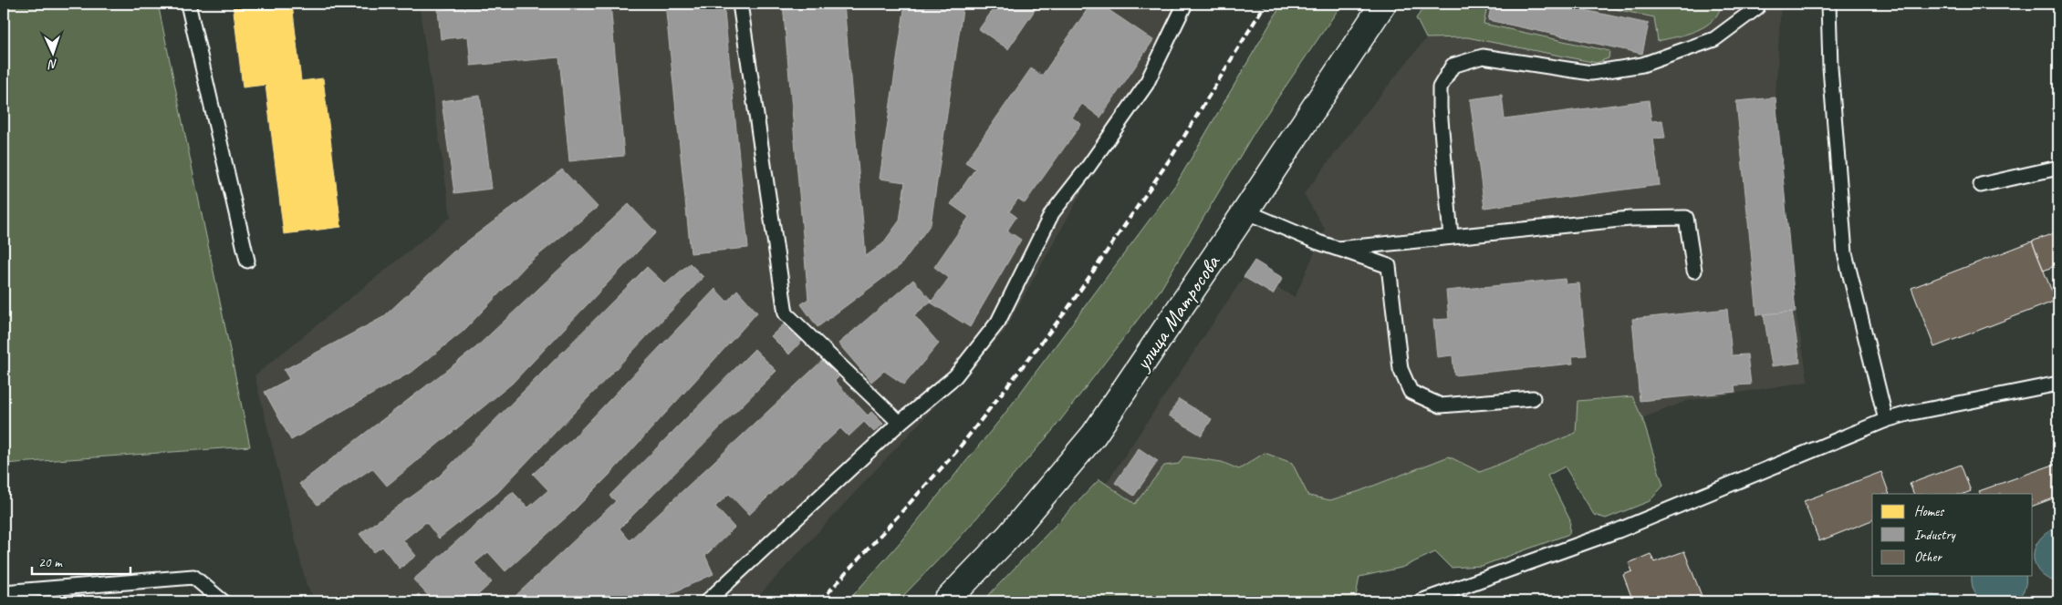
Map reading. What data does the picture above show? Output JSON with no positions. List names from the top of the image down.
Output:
{
  "streets": {
    "main road": ["улица Матросова"]
  },
  "legend": ["Homes", "Industry", "Other"],
  "scale_bar": "20 m",
  "north": "bottom"
}
